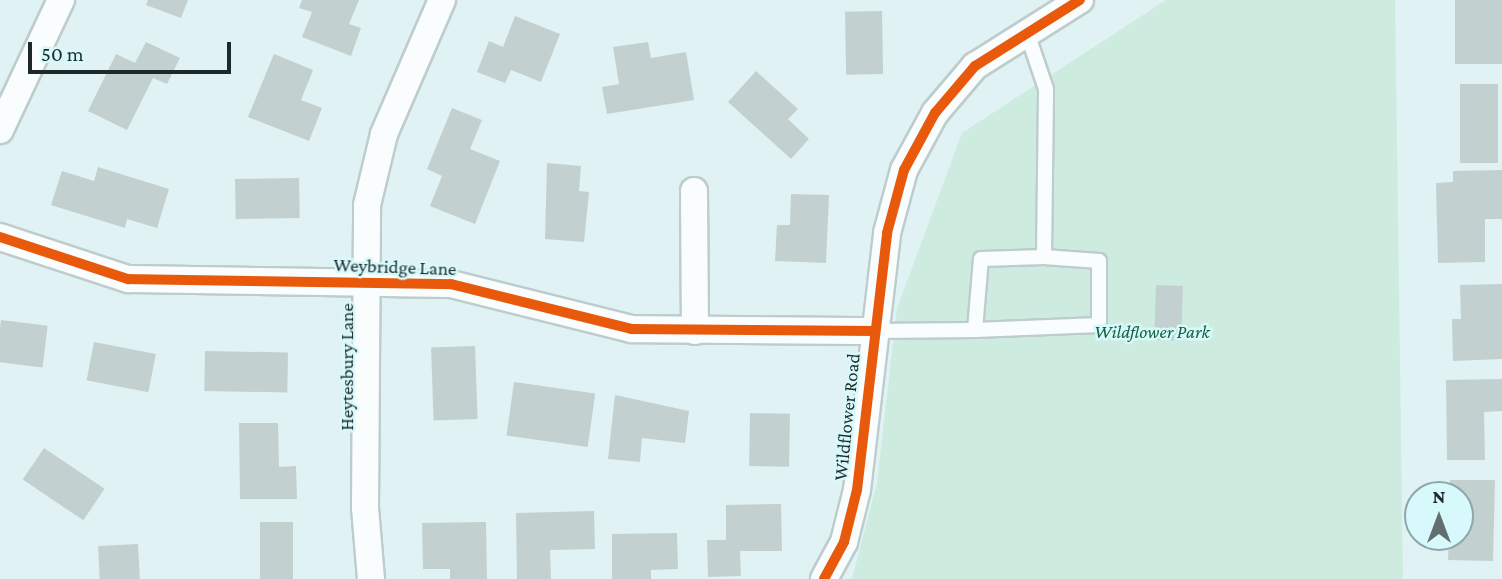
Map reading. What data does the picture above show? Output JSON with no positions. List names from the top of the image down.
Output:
{
  "streets": {
    "street": ["Weybridge Lane", "Heytesbury Lane", "Wildflower Road"]
  },
  "crossings": [
    ["Weybridge Lane", "Heytesbury Lane"],
    ["Weybridge Lane", "Wildflower Road"]
  ],
  "parks": ["Wildflower Park"],
  "scale_bar": "50 m",
  "north": "top"
}
